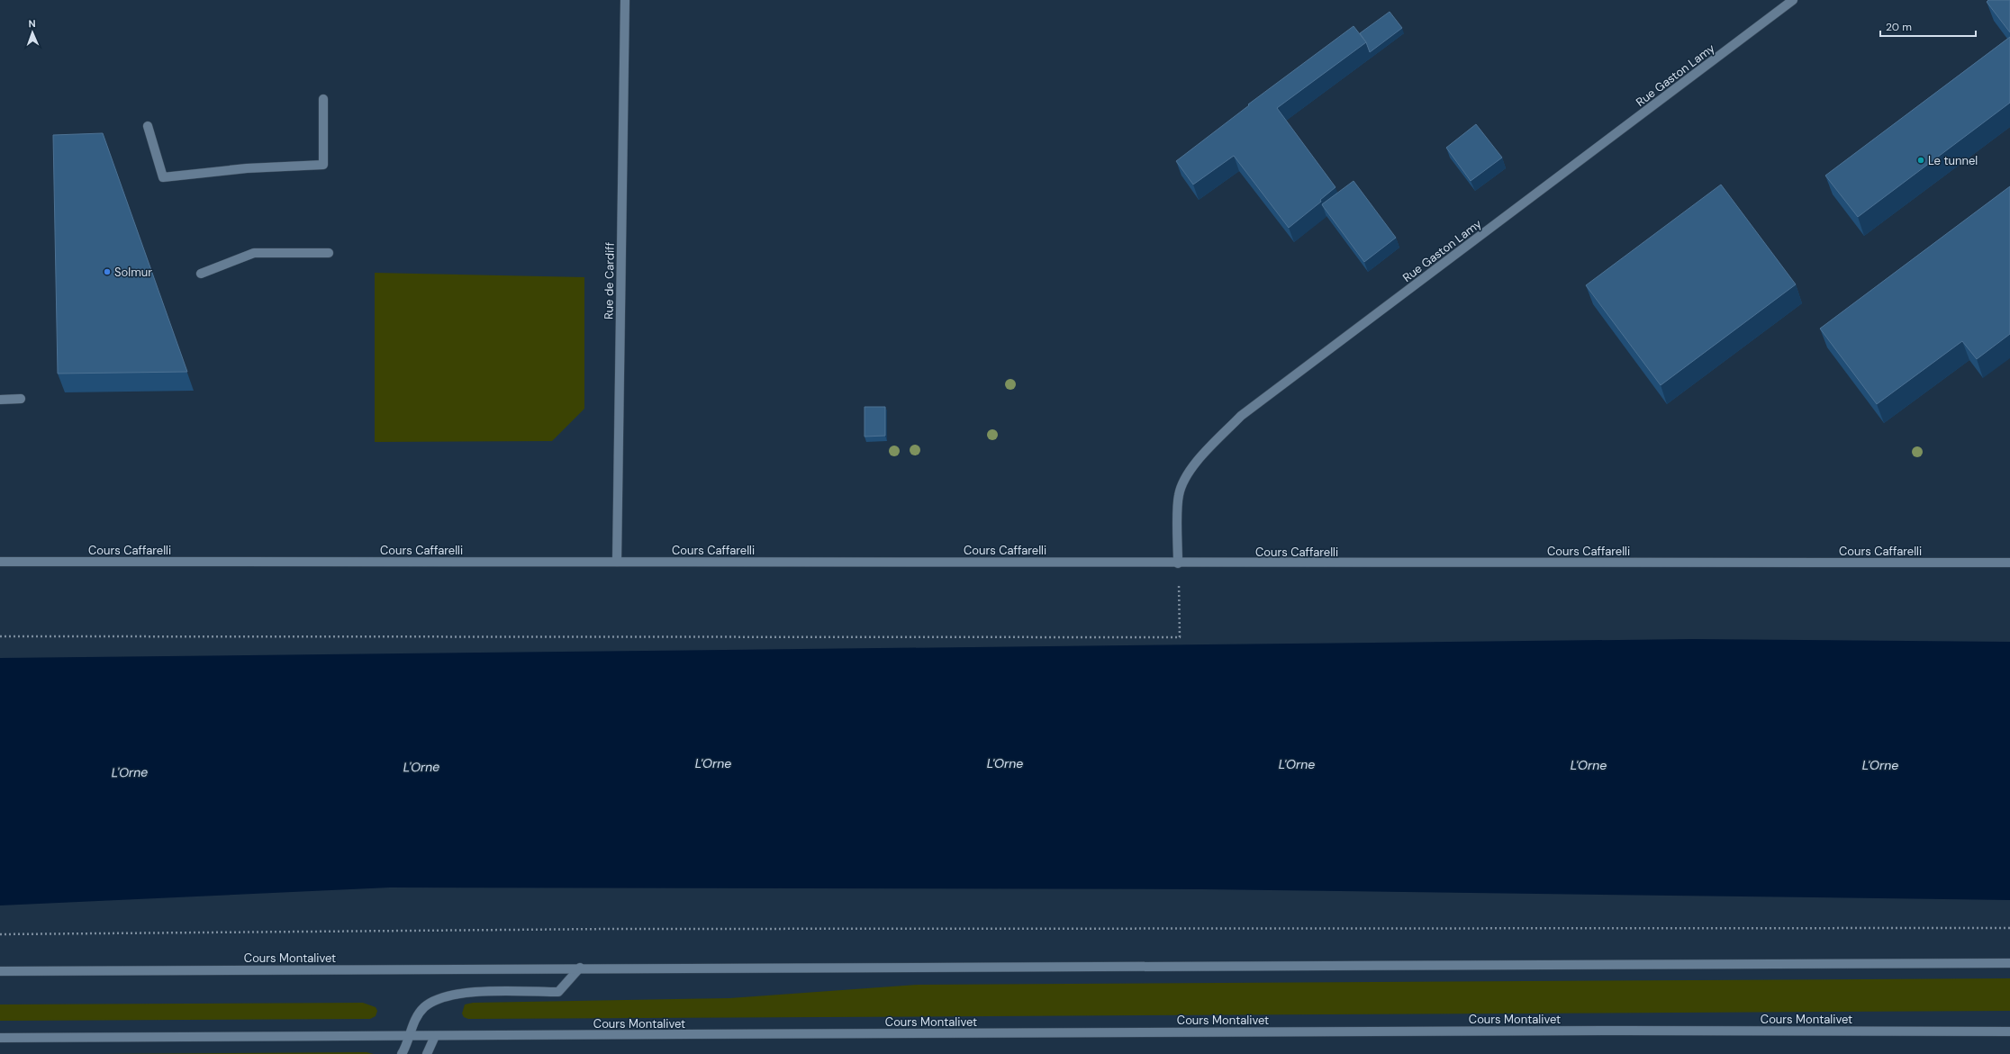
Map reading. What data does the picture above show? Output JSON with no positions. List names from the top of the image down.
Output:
{
  "streets": {
    "main road": [
      "Rue Gaston Lamy",
      "Rue de Cardiff",
      "Cours Caffarelli",
      "Cours Montalivet"
    ]
  },
  "crossings": [
    ["Rue Gaston Lamy", "Cours Caffarelli"],
    ["Rue de Cardiff", "Cours Caffarelli"]
  ],
  "water": ["L'Orne"],
  "places": ["Le tunnel", "Solmur"],
  "scale_bar": "20 m",
  "north": "top"
}
